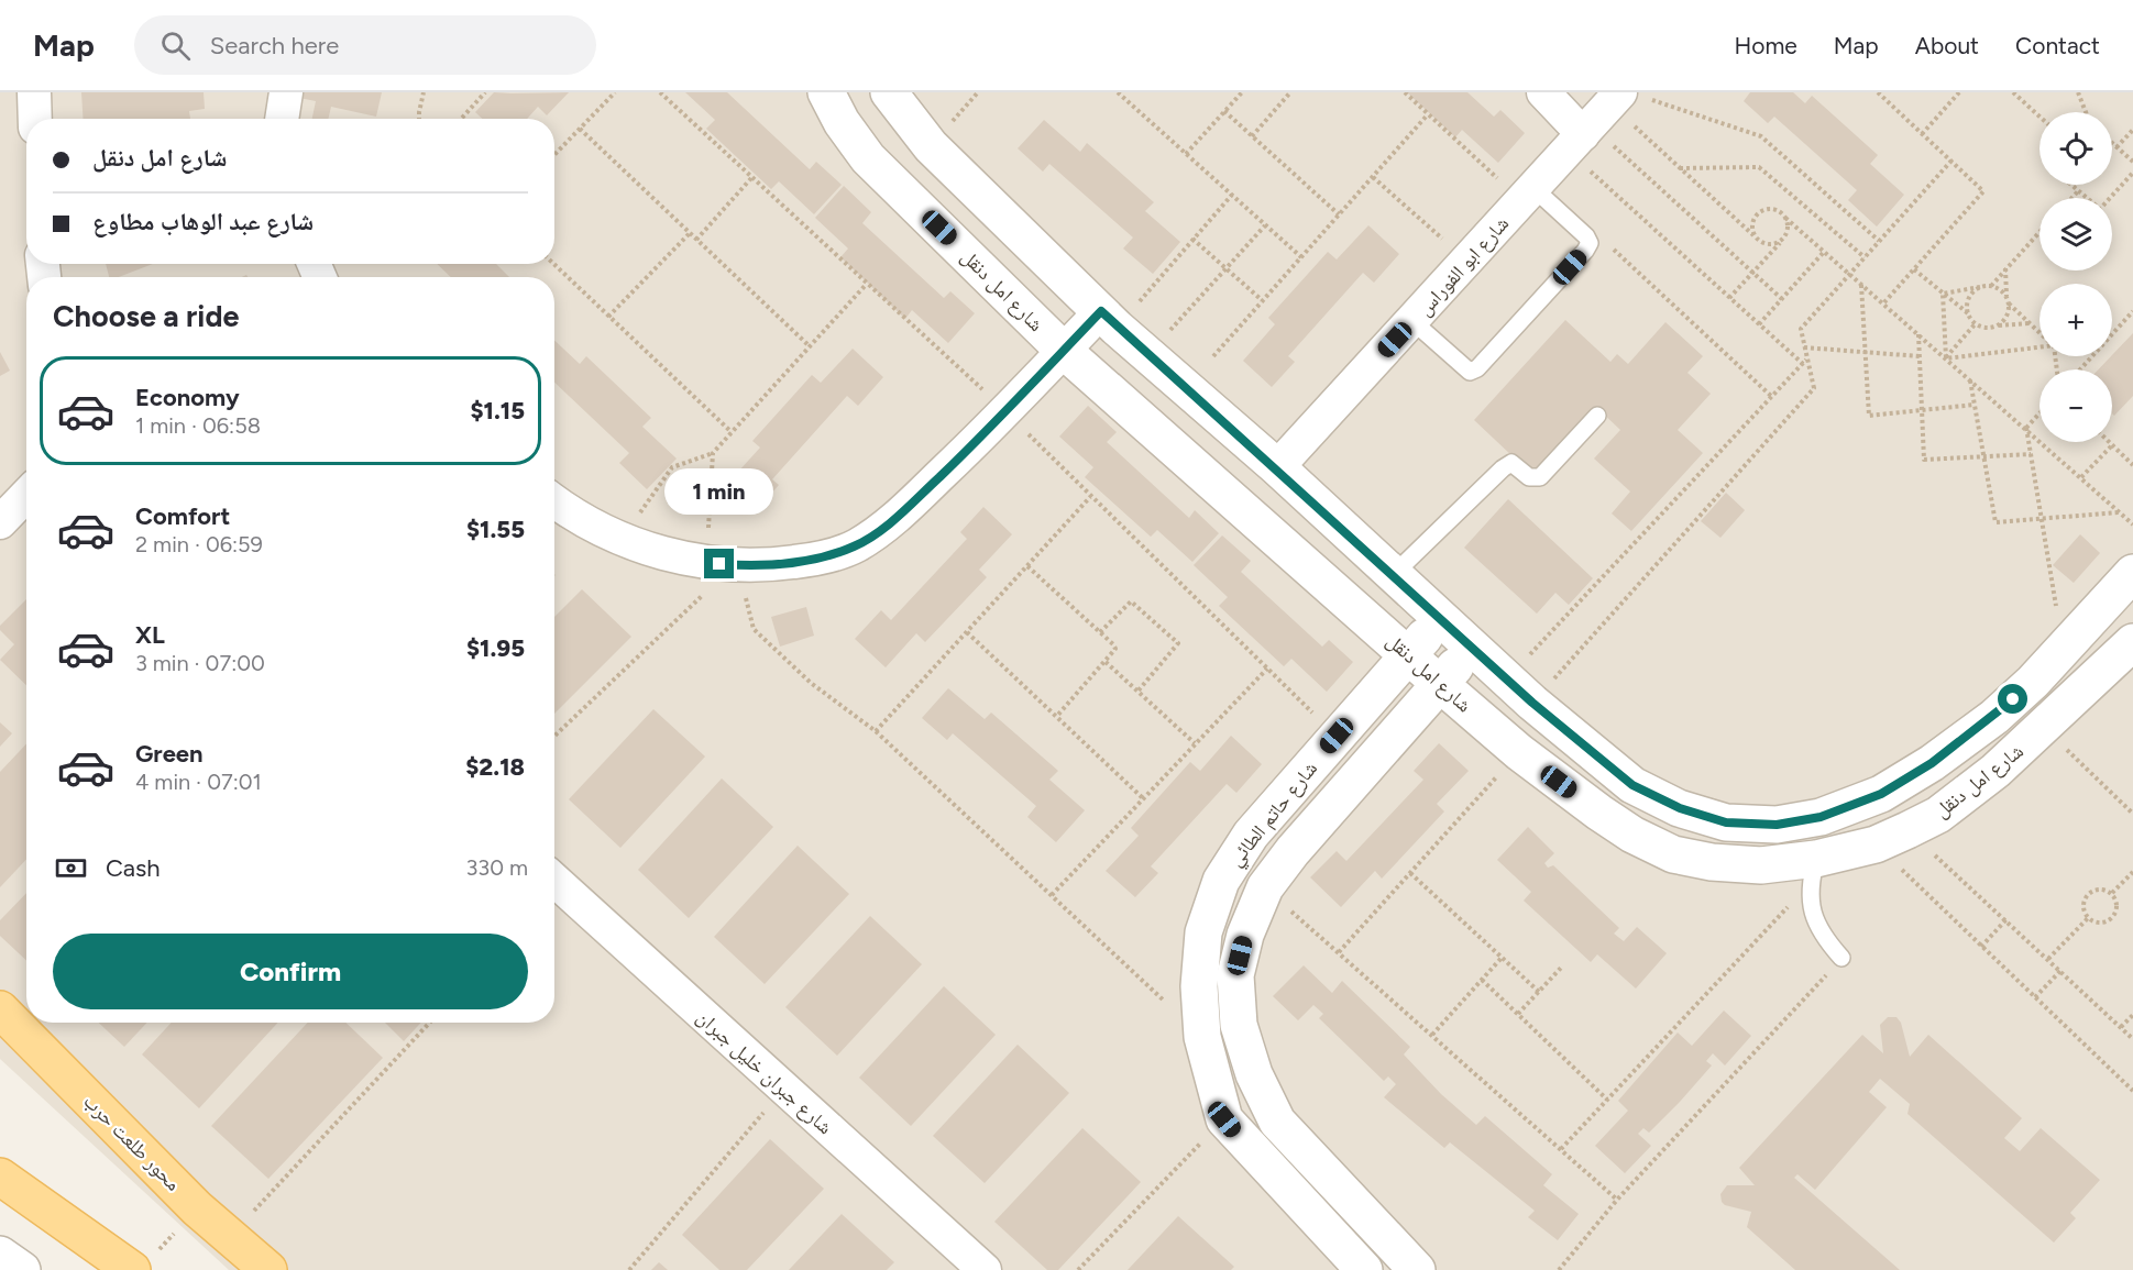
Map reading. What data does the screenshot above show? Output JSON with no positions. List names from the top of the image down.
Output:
{
  "streets": {
    "main road": ["محور طلعت حرب"],
    "street": [
      "شارع ابو الفوراس",
      "شارع امل دنقل",
      "شارع حاتم الطائي",
      "شارع جبران خليل جبران"
    ]
  },
  "crossings": [
    ["شارع ابو الفوراس", "شارع امل دنقل"],
    ["شارع امل دنقل", "شارع حاتم الطائي"]
  ],
  "page": {
    "header": "Map",
    "search": "Search here",
    "nav": [
      "Home",
      "Map",
      "About",
      "Contact"
    ],
    "map_buttons": ["+", "−"],
    "banner": ["شارع امل دنقل", "شارع عبد الوهاب مطاوع"],
    "heading": "Choose a ride",
    "list": [
      {
        "name": "Economy",
        "note": "1 min · 06:58",
        "value": "$1.15"
      },
      {
        "name": "Comfort",
        "note": "2 min · 06:59",
        "value": "$1.55"
      },
      {
        "name": "XL",
        "note": "3 min · 07:00",
        "value": "$1.95"
      },
      {
        "name": "Green",
        "note": "4 min · 07:01",
        "value": "$2.18"
      }
    ],
    "bubble": "1 min",
    "pay": ["Cash", "330 m"],
    "buttons": "Confirm"
  }
}
